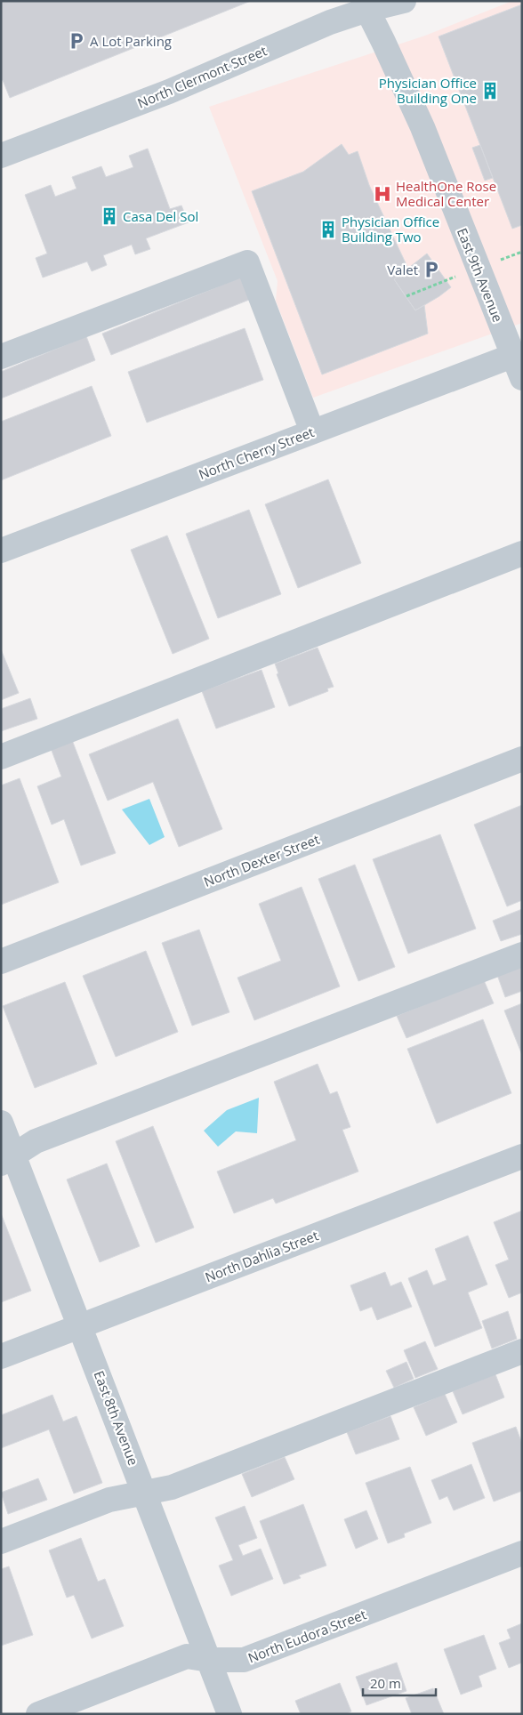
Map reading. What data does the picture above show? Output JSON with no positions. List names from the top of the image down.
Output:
{
  "streets": {
    "street": [
      "North Clermont Street",
      "East 9th Avenue",
      "North Cherry Street",
      "North Dexter Street",
      "North Dahlia Street",
      "East 8th Avenue",
      "North Eudora Street"
    ]
  },
  "crossings": [
    ["North Clermont Street", "East 9th Avenue"],
    ["East 9th Avenue", "North Cherry Street"],
    ["North Dahlia Street", "East 8th Avenue"],
    ["East 8th Avenue", "North Eudora Street"]
  ],
  "places": {
    "parking": ["A Lot Parking", "Valet"],
    "building": ["Physician Office Building One", "Casa Del Sol", "Physician Office Building Two"],
    "hospital": ["HealthOne Rose Medical Center"]
  },
  "scale_bar": "20 m"
}
